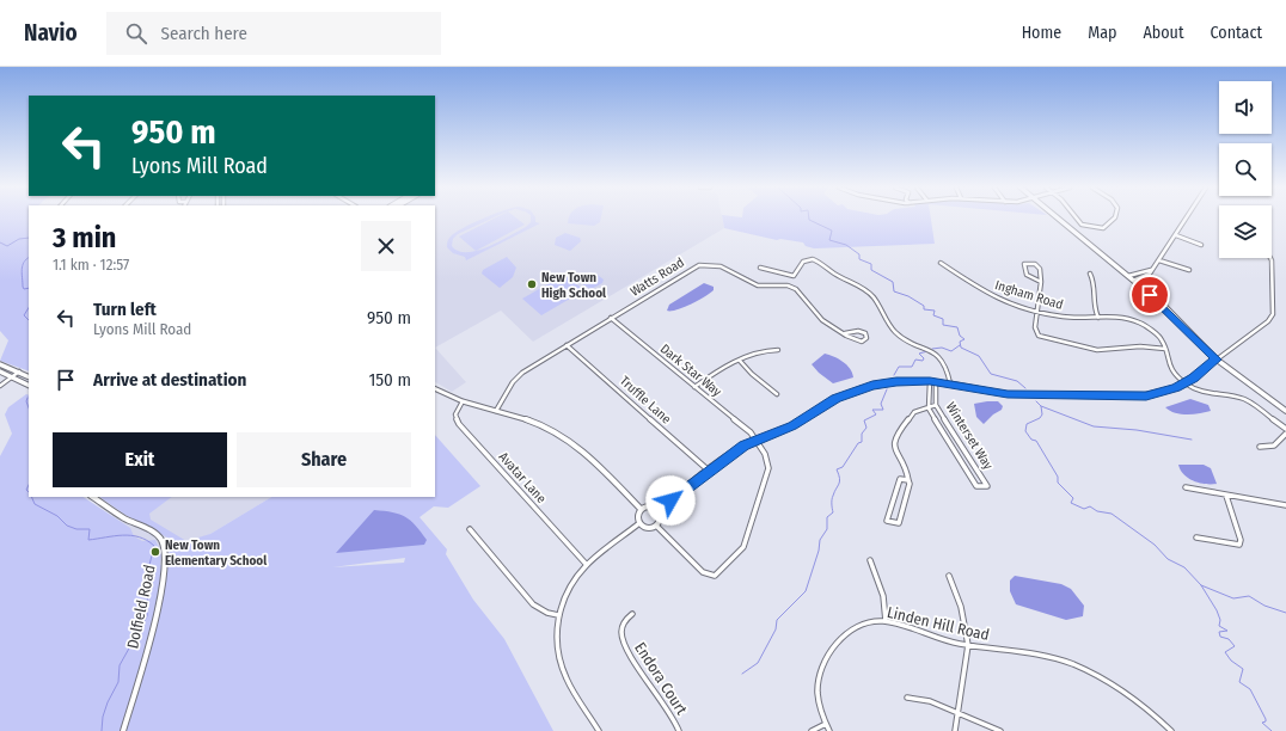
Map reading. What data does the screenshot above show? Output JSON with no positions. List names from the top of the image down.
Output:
{
  "streets": {
    "street": [
      "Watts Road",
      "Ingham Road",
      "Dark Star Way",
      "Truffle Lane",
      "Winterset Way",
      "Avatar Lane",
      "Dolfield Road",
      "Linden Hill Road",
      "Endora Court"
    ]
  },
  "crossings": [
    ["Watts Road", "Dark Star Way"],
    ["Watts Road", "Truffle Lane"]
  ],
  "places": ["New Town High School", "New Town Elementary School"],
  "page": {
    "header": "Navio",
    "search": "Search here",
    "nav": [
      "Home",
      "Map",
      "About",
      "Contact"
    ],
    "turn": ["950 m", "Lyons Mill Road"],
    "heading": ["3 min", "1.1 km · 12:57"],
    "list": [
      {
        "name": "Turn left",
        "note": "Lyons Mill Road",
        "value": "950 m"
      },
      {
        "name": "Arrive at destination",
        "value": "150 m"
      }
    ],
    "buttons": ["Exit", "Share"]
  }
}
